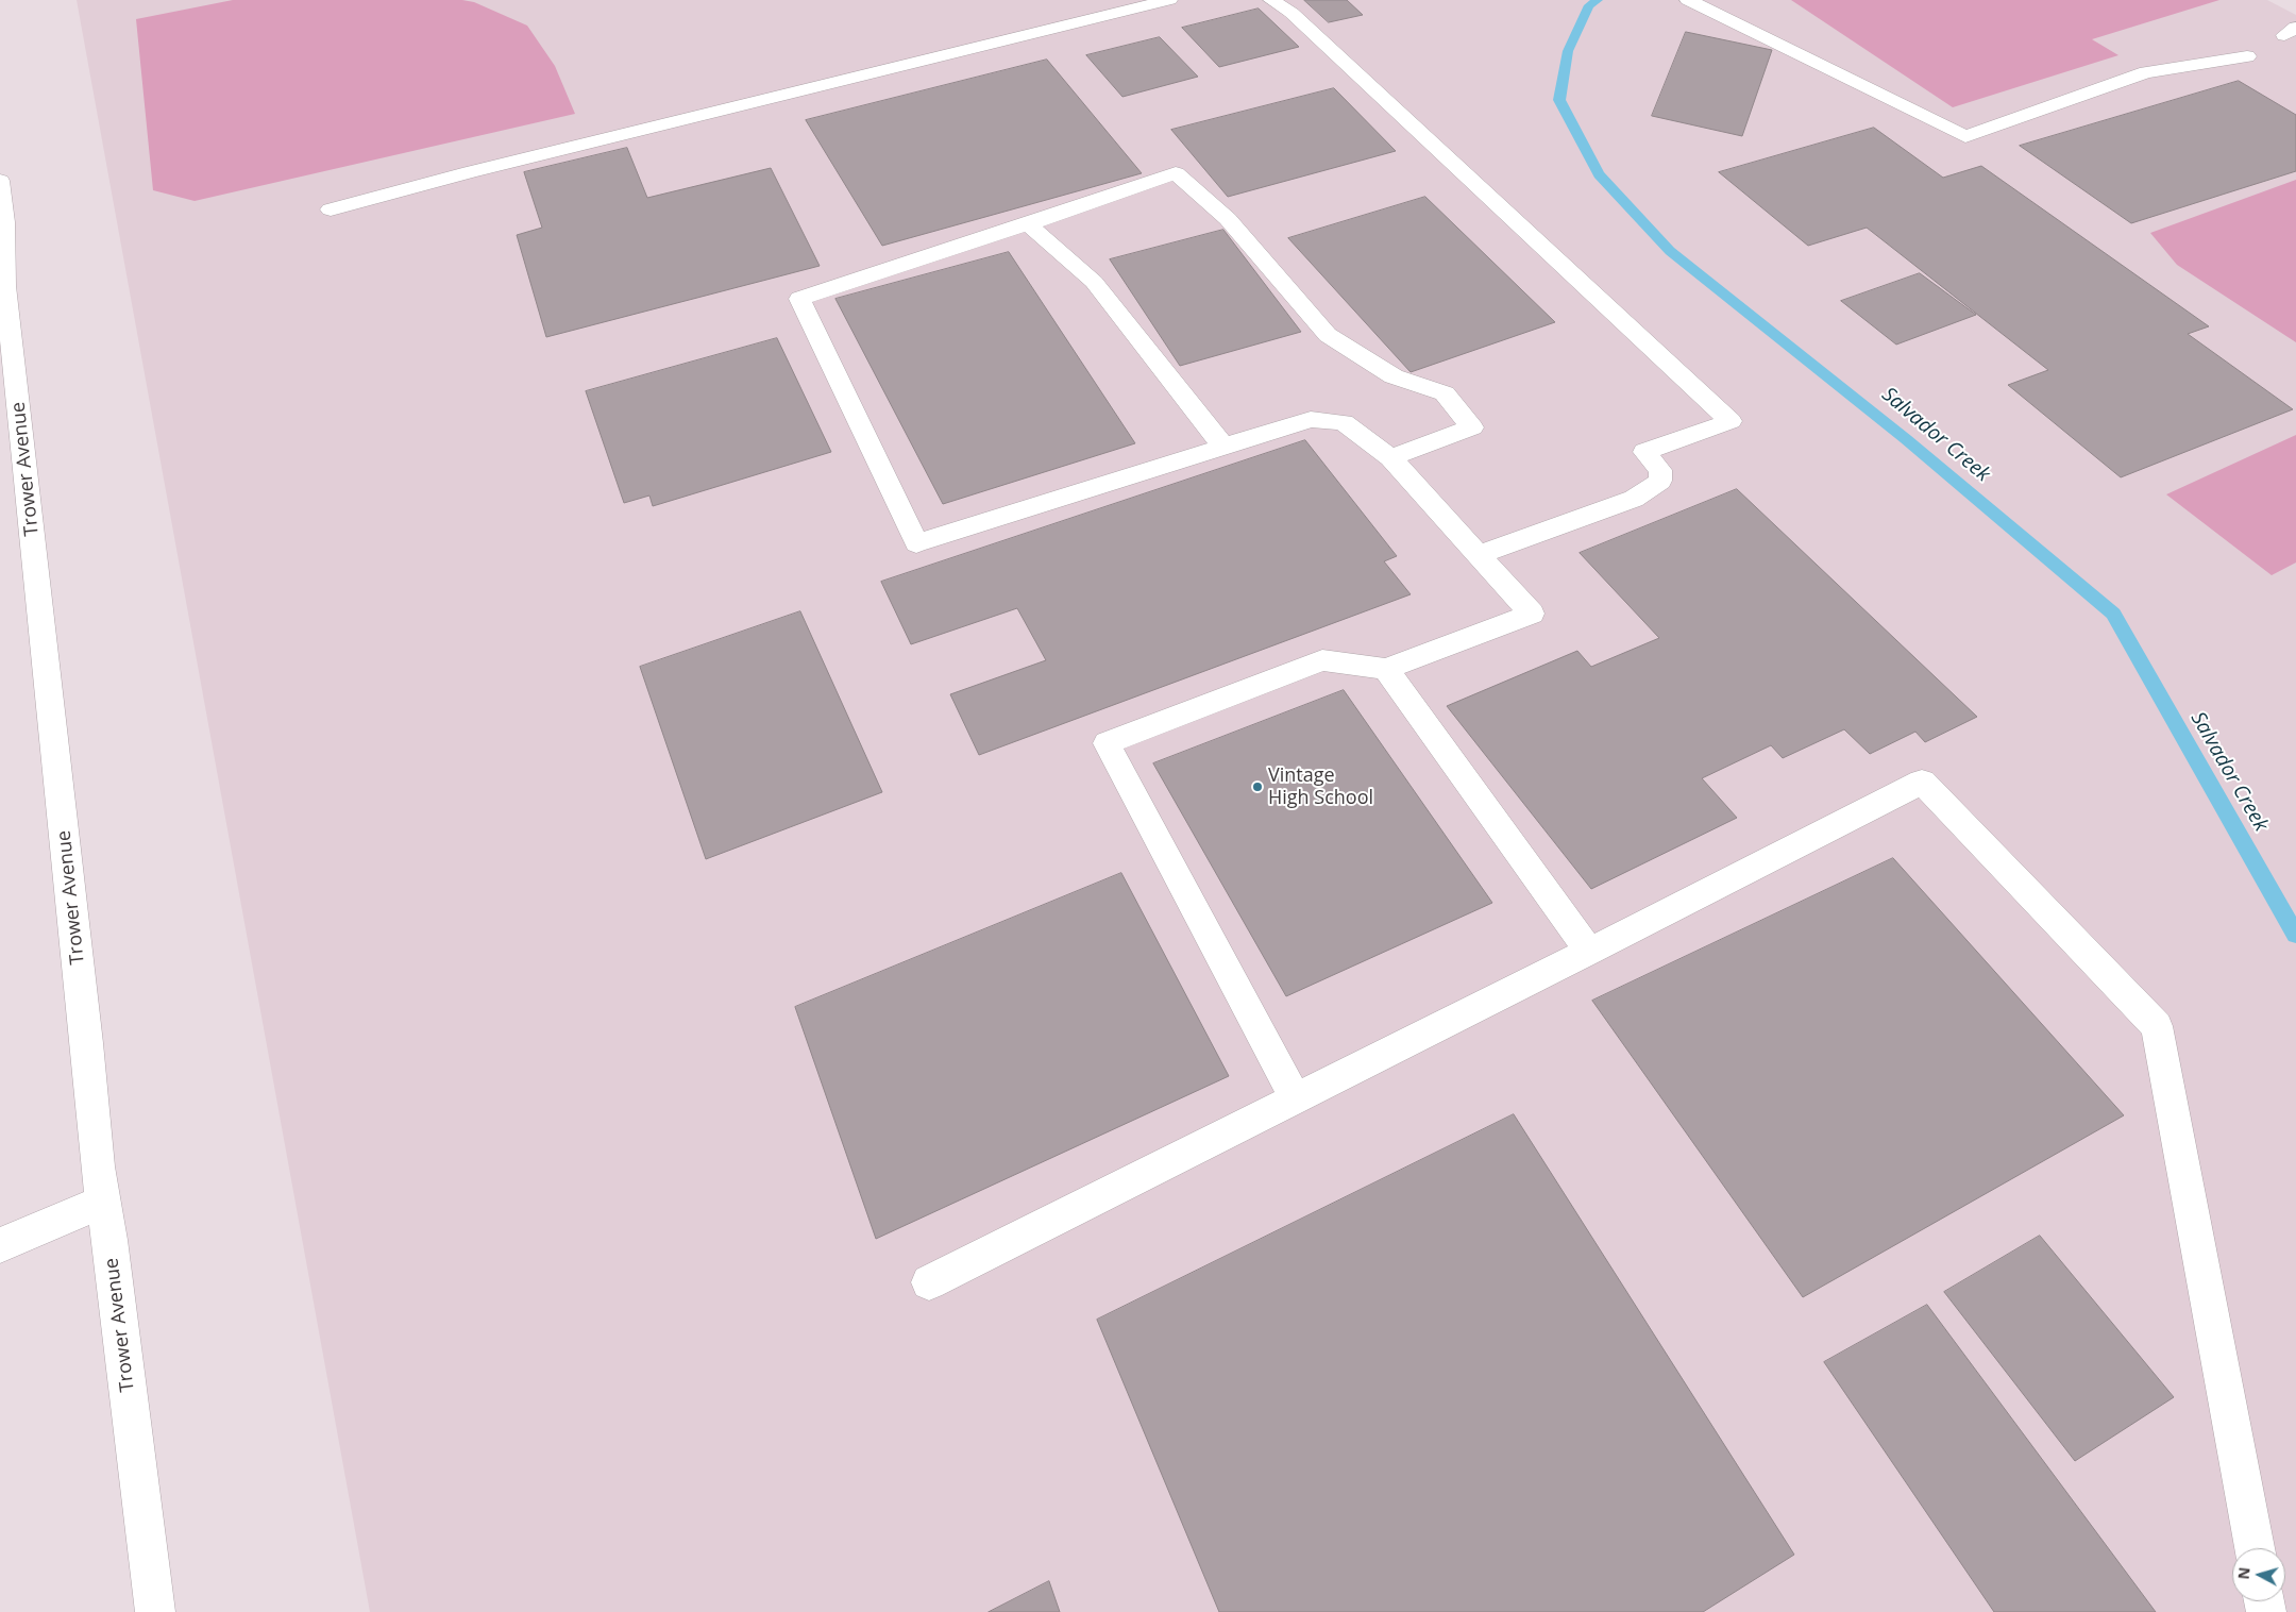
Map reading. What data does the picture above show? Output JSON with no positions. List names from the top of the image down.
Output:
{
  "streets": {
    "street": ["Trower Avenue"]
  },
  "water": ["Salvador Creek"],
  "places": ["Vintage High School"],
  "north": "left"
}
